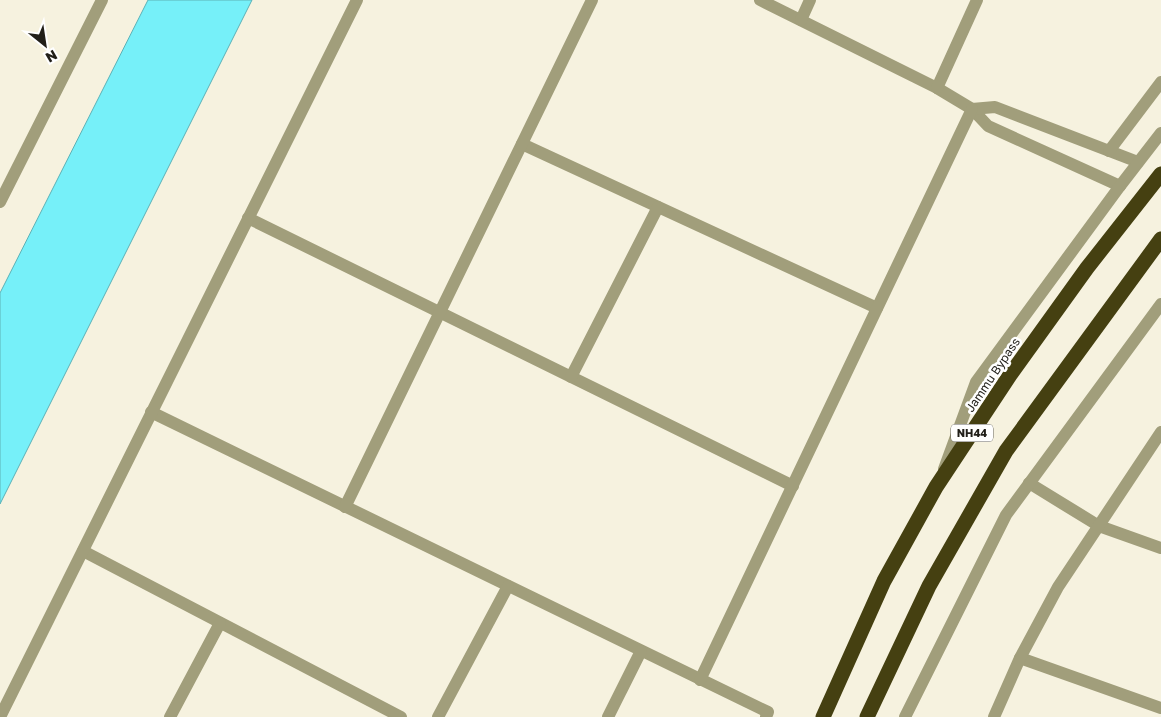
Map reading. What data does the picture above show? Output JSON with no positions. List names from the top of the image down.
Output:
{
  "streets": {
    "highway": ["Jammu Bypass", "NH44"]
  },
  "north": "bottom right"
}
